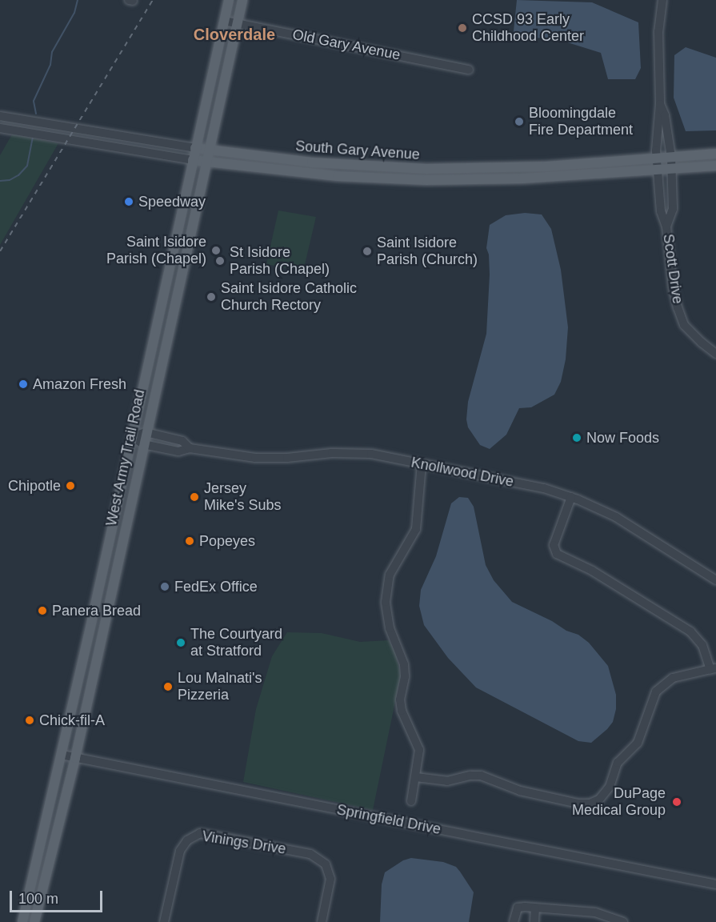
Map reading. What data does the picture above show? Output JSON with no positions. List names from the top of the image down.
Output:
{
  "streets": {
    "main road": ["South Gary Avenue", "West Army Trail Road"],
    "street": [
      "Old Gary Avenue",
      "Scott Drive",
      "Knollwood Drive",
      "Springfield Drive",
      "Vinings Drive"
    ]
  },
  "crossings": [
    ["Old Gary Avenue", "West Army Trail Road"],
    ["South Gary Avenue", "Scott Drive"],
    ["South Gary Avenue", "West Army Trail Road"],
    ["West Army Trail Road", "Knollwood Drive"],
    ["West Army Trail Road", "Springfield Drive"]
  ],
  "districts": ["Cloverdale"],
  "places": [
    "CCSD 93 Early Childhood Center",
    "Bloomingdale Fire Department",
    "Speedway",
    "Saint Isidore Parish (Chapel)",
    "Saint Isidore Parish (Church)",
    "St Isidore Parish (Chapel)",
    "Saint Isidore Catholic Church Rectory",
    "Amazon Fresh",
    "Now Foods",
    "Chipotle",
    "Jersey Mike's Subs",
    "Popeyes",
    "FedEx Office",
    "Panera Bread",
    "The Courtyard at Stratford",
    "Lou Malnati's Pizzeria",
    "Chick-fil-A",
    "DuPage Medical Group"
  ],
  "scale_bar": "100 m"
}
